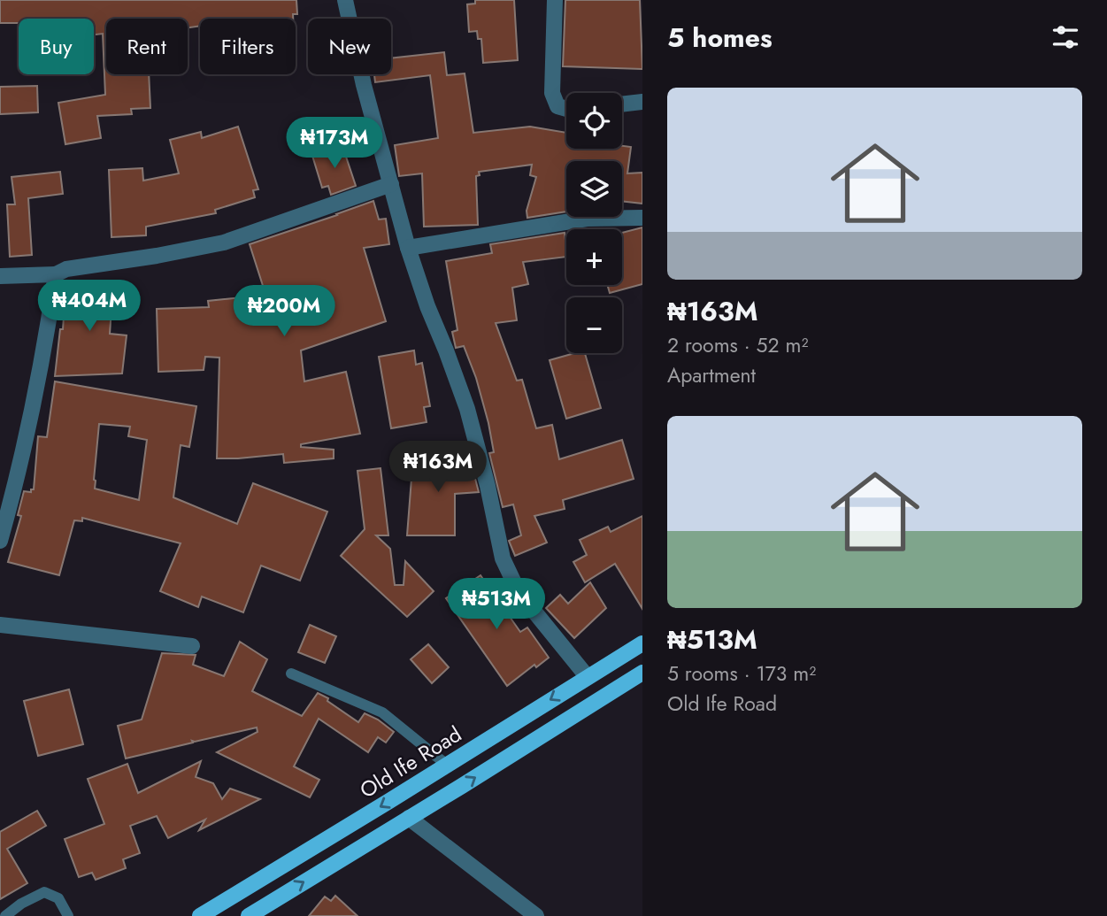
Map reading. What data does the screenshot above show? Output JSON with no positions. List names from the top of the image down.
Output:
{
  "streets": {
    "main road": ["Old Ife Road"]
  },
  "page": {
    "heading": "5 homes",
    "chip": [
      "Buy",
      "Rent",
      "Filters",
      "New"
    ],
    "list": [
      {
        "name": "₦163M",
        "note": "2 rooms · 52 m² · Apartment"
      },
      {
        "name": "₦513M",
        "note": "5 rooms · 173 m² · Old Ife Road"
      }
    ],
    "map_buttons": ["+", "−"],
    "price": [
      "₦173M",
      "₦404M",
      "₦200M",
      "₦163M",
      "₦513M"
    ]
  }
}
